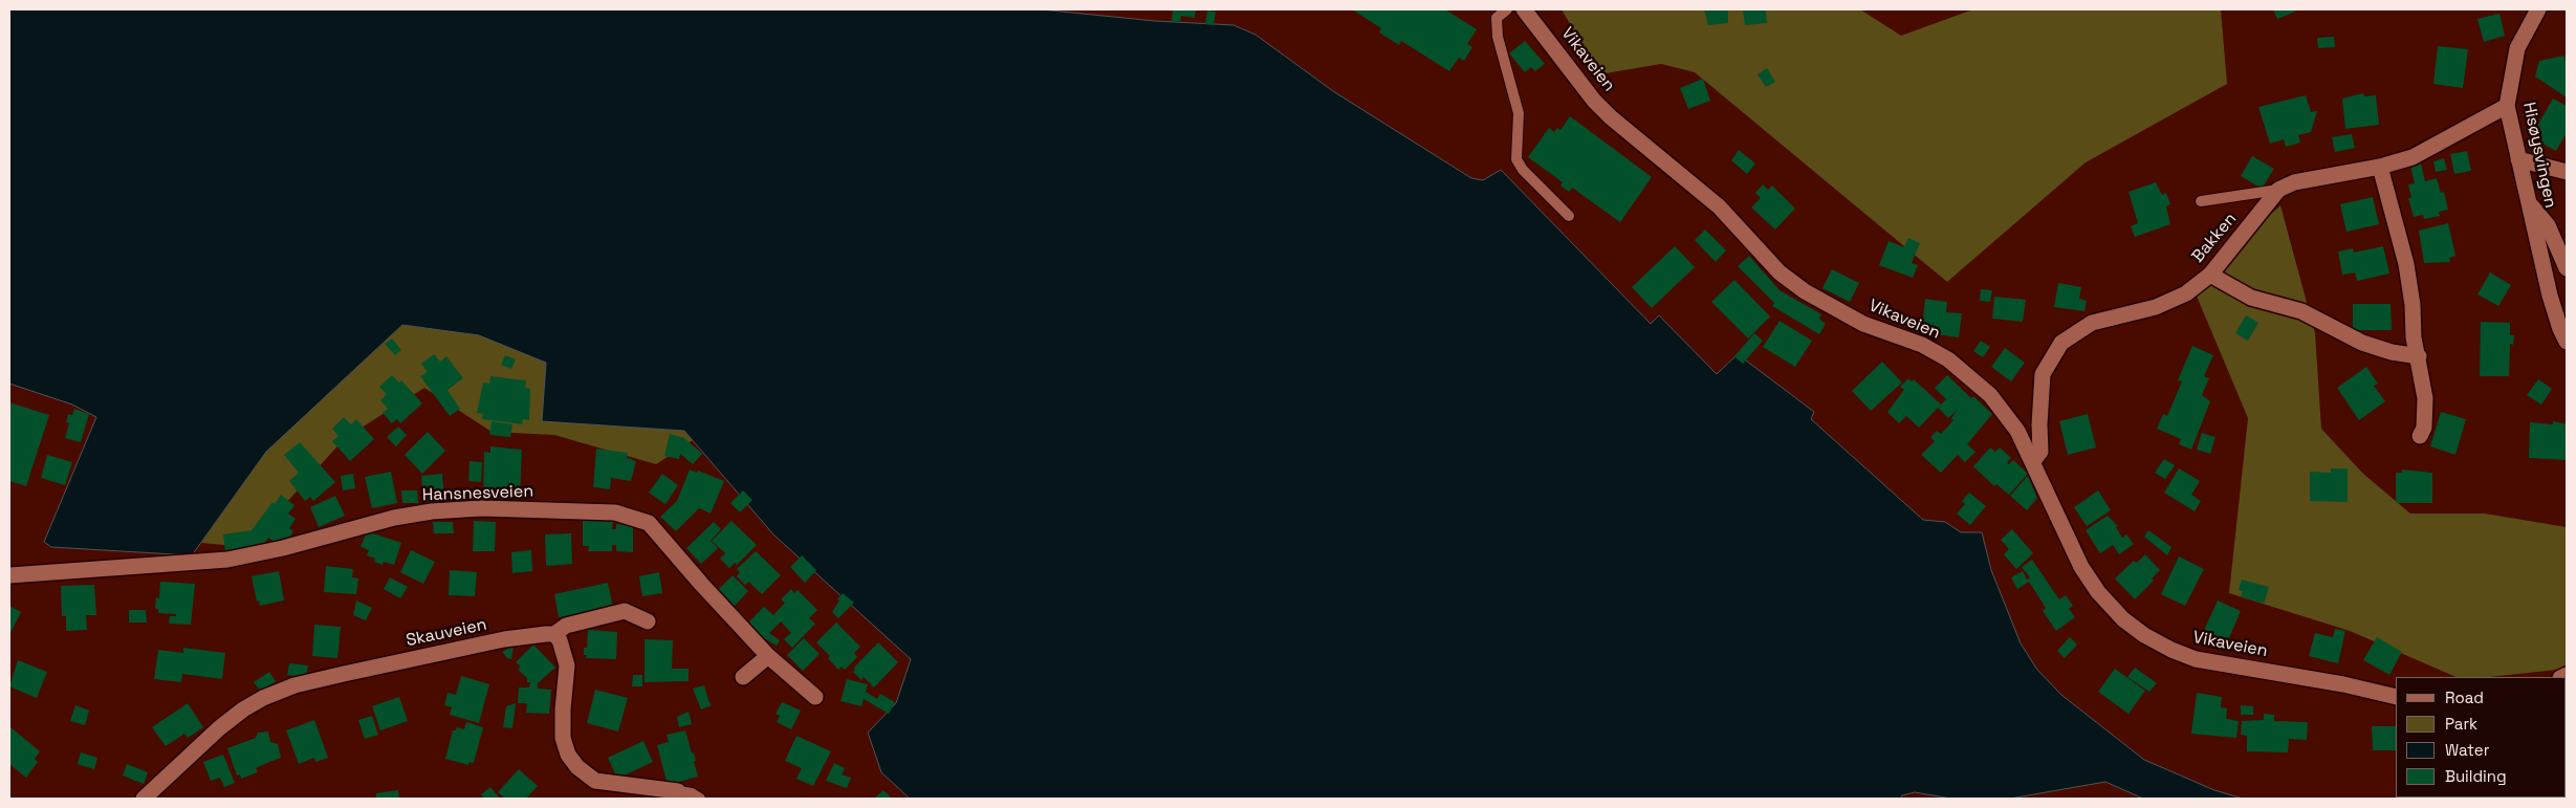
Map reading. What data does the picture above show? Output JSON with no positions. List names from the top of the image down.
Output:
{
  "streets": {
    "street": [
      "Vikaveien",
      "Hisøysvingen",
      "Bakken",
      "Hansnesveien",
      "Skauveien"
    ]
  },
  "crossings": [
    ["Vikaveien", "Bakken"]
  ],
  "legend": [
    "Road",
    "Park",
    "Water",
    "Building"
  ]
}
